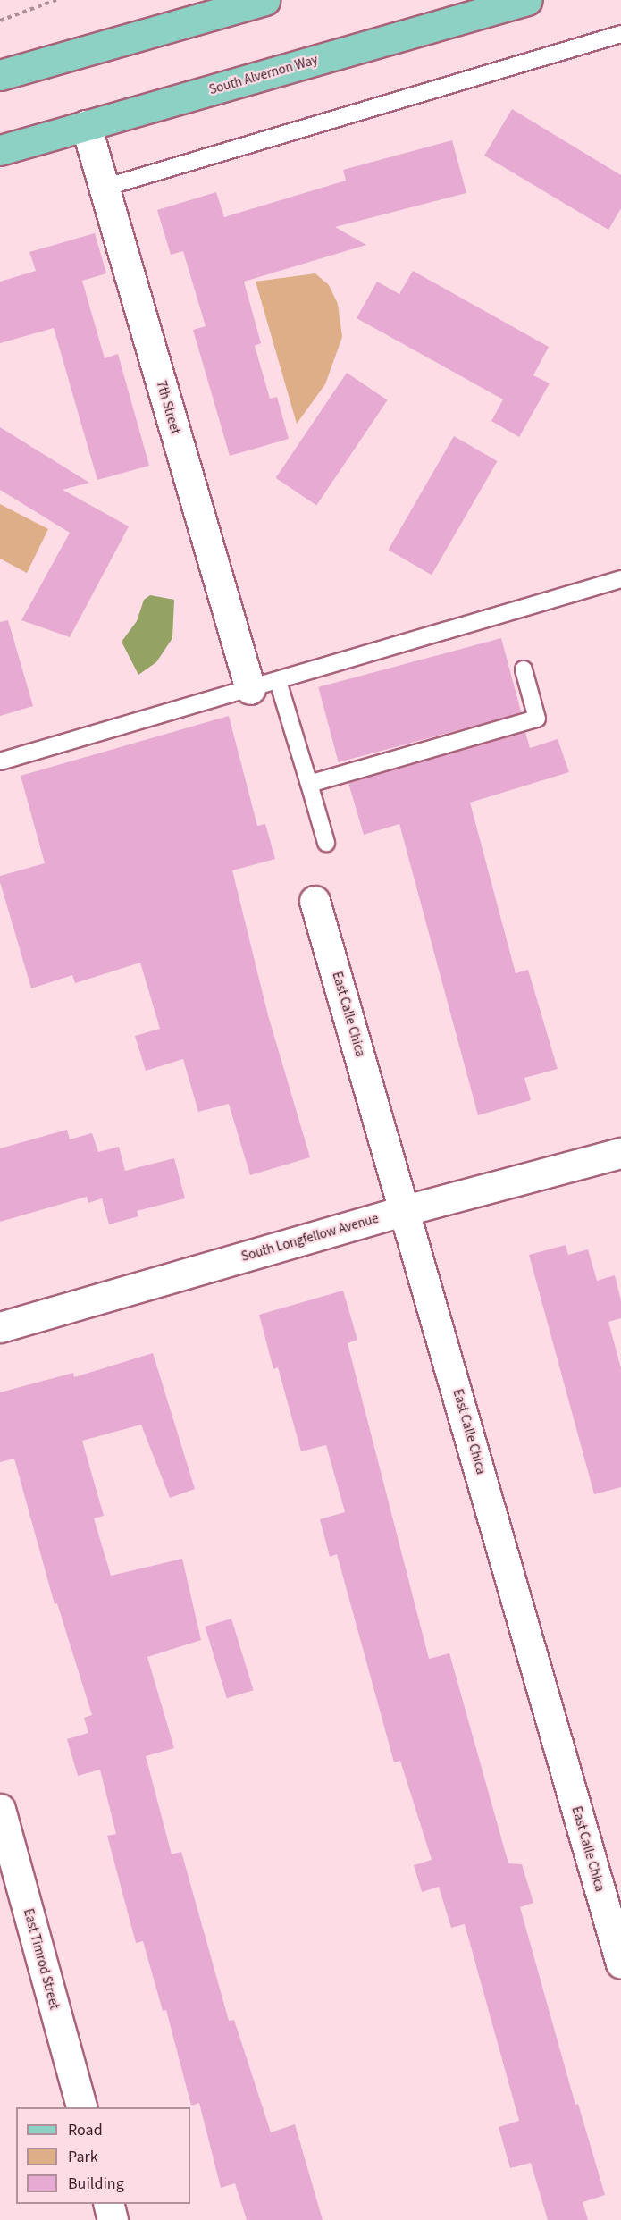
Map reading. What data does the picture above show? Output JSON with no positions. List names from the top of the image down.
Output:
{
  "streets": {
    "main road": ["South Alvernon Way"],
    "street": [
      "7th Street",
      "East Calle Chica",
      "South Longfellow Avenue",
      "East Timrod Street"
    ]
  },
  "crossings": [
    ["South Alvernon Way", "7th Street"],
    ["East Calle Chica", "South Longfellow Avenue"]
  ],
  "legend": ["Road", "Park", "Building"]
}
